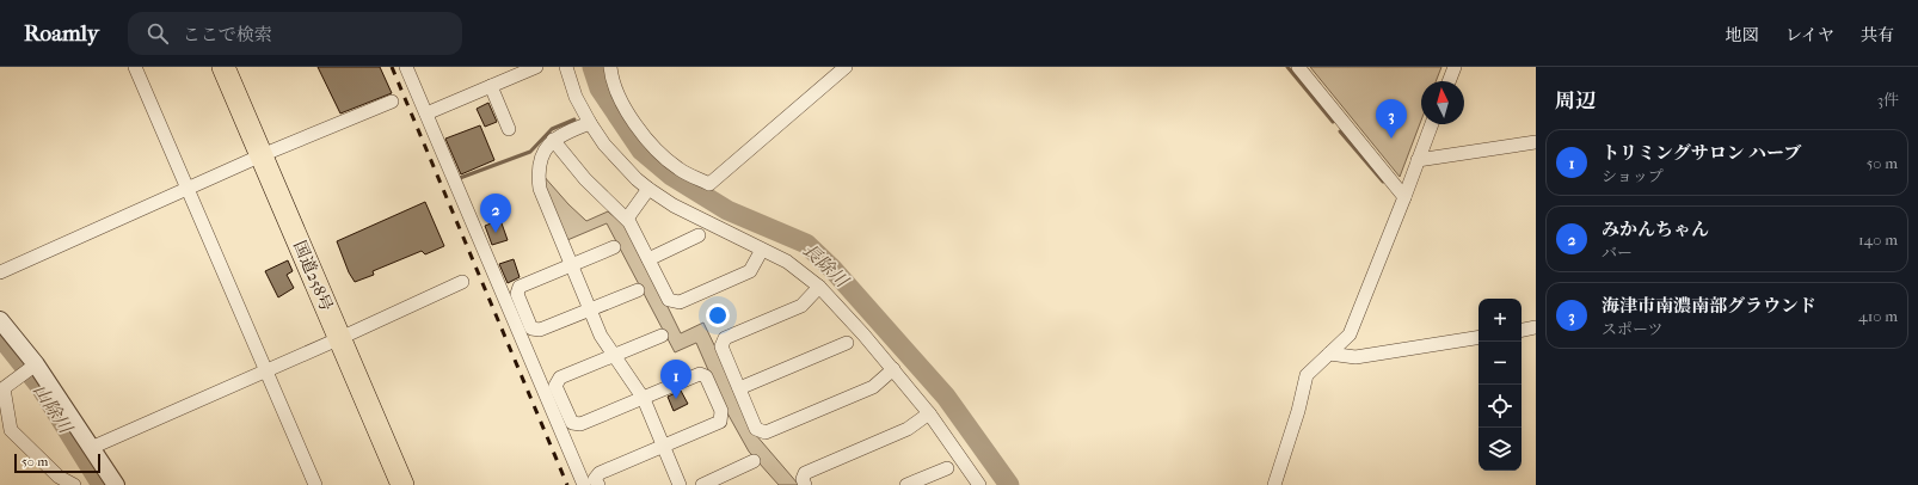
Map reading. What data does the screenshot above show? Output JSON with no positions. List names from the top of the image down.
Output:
{
  "streets": {
    "highway": ["国道258号"]
  },
  "water": ["長除川", "山除川"],
  "scale_bar": "50 m",
  "north": "top",
  "page": {
    "header": "Roamly",
    "search": "ここで検索",
    "nav": ["地図", "レイヤ", "共有"],
    "heading": ["周辺", "3件"],
    "pins": ["3", "2", "1"],
    "list": [
      {
        "mark": "1",
        "name": "トリミングサロン ハーブ",
        "note": "ショップ",
        "value": "50 m"
      },
      {
        "mark": "2",
        "name": "みかんちゃん",
        "note": "バー",
        "value": "140 m"
      },
      {
        "mark": "3",
        "name": "海津市南濃南部グラウンド",
        "note": "スポーツ",
        "value": "410 m"
      }
    ],
    "map_buttons": ["+", "−"],
    "scale": "50 m"
  }
}
